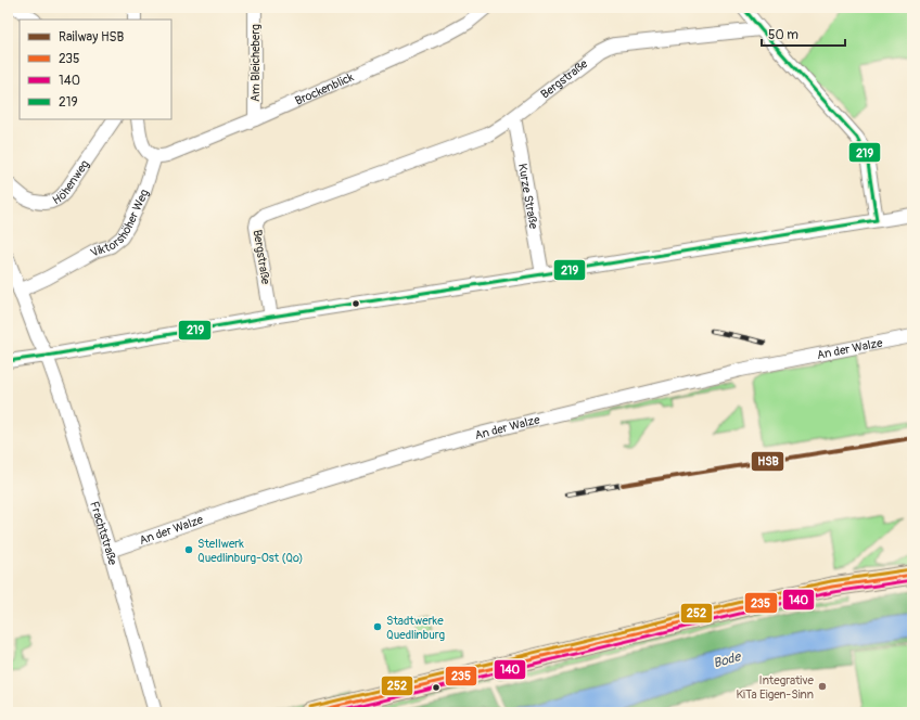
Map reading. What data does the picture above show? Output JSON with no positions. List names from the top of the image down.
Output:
{
  "streets": {
    "street": [
      "Am Bleicheberg",
      "Bergstraße",
      "Brockenblick",
      "Höhenweg",
      "Kurze Straße",
      "Viktorshöher Weg",
      "An der Walze",
      "Frachtstraße"
    ]
  },
  "crossings": [
    ["Am Bleicheberg", "Brockenblick"],
    ["Bergstraße", "Kurze Straße"],
    ["Brockenblick", "Viktorshöher Weg"],
    ["Viktorshöher Weg", "Frachtstraße"],
    ["An der Walze", "Frachtstraße"]
  ],
  "water": ["Bode"],
  "places": ["Stellwerk Quedlinburg-Ost (Qo)", "Stadtwerke Quedlinburg", "Integrative KiTa Eigen-Sinn"],
  "lines": [
    "transit line 219",
    "rail line HSB",
    "transit line 252",
    "transit line 235",
    "transit line 140"
  ],
  "legend": [
    "Railway HSB",
    "235",
    "140",
    "219"
  ],
  "scale_bar": "50 m"
}
